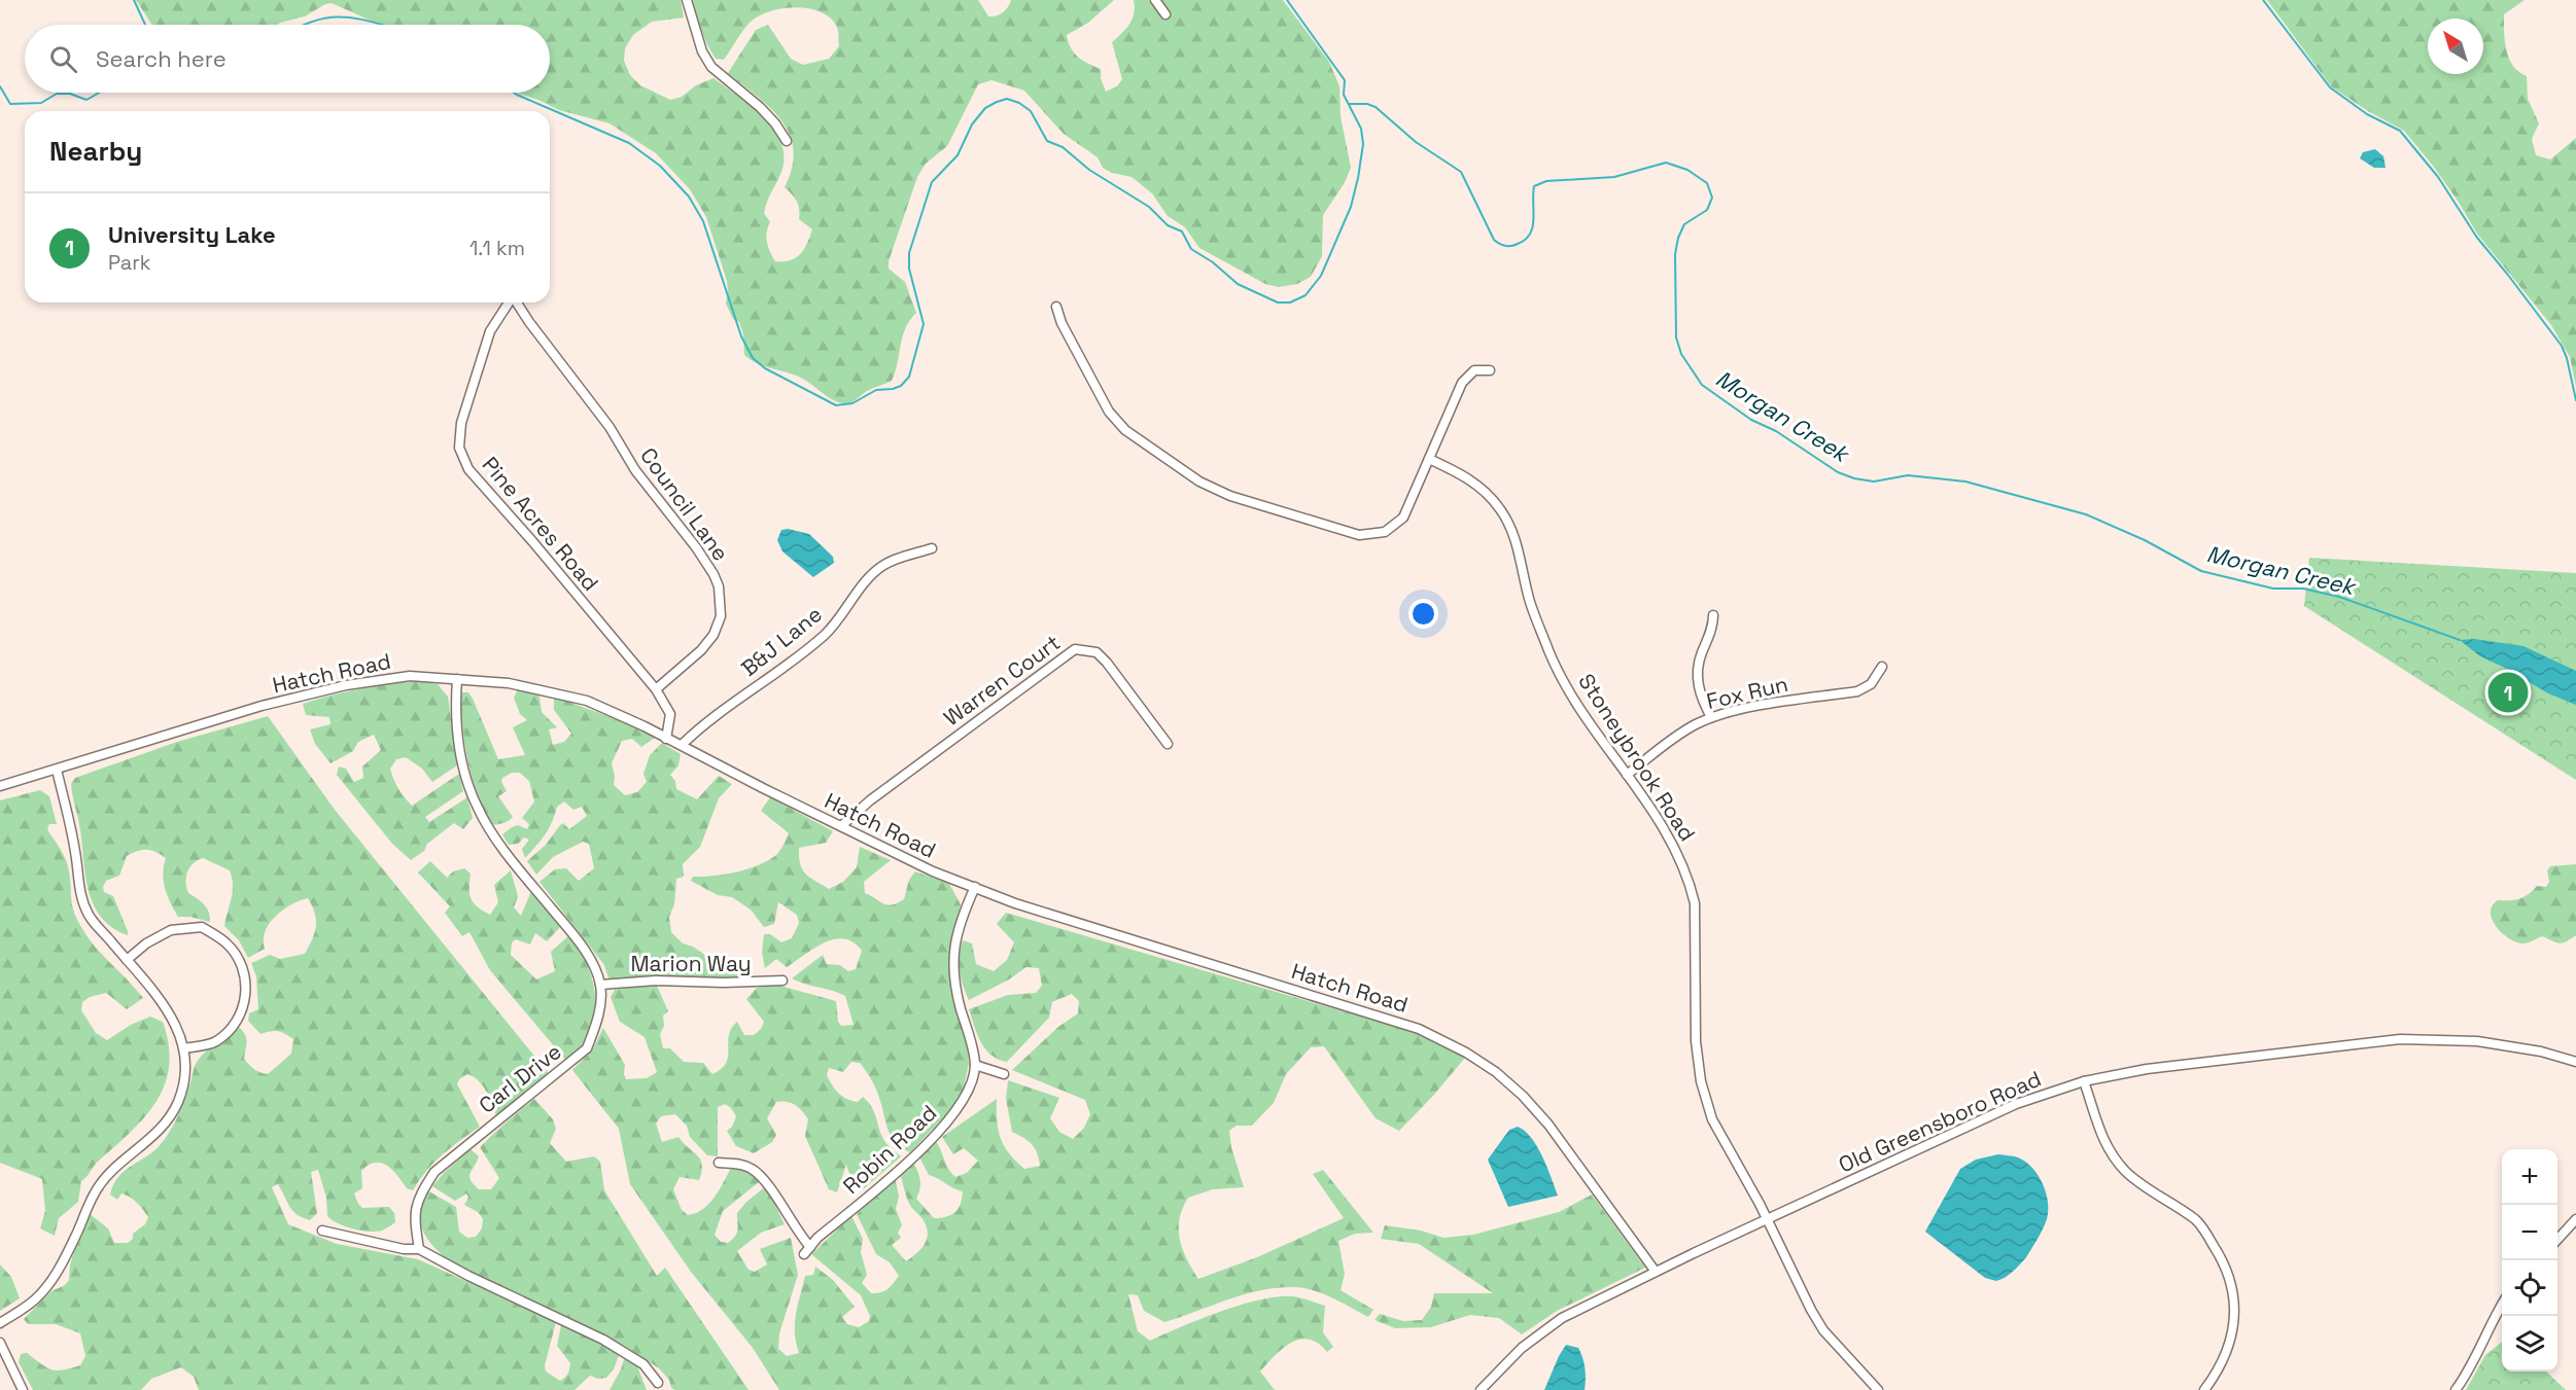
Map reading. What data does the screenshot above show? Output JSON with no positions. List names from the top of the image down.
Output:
{
  "streets": {
    "street": [
      "Council Lane",
      "Pine Acres Road",
      "B&J Lane",
      "Hatch Road",
      "Warren Court",
      "Fox Run",
      "Stoneybrook Road",
      "Marion Way",
      "Carl Drive",
      "Old Greensboro Road",
      "Robin Road"
    ]
  },
  "crossings": [
    ["Council Lane", "Pine Acres Road"],
    ["B&J Lane", "Hatch Road"],
    ["Hatch Road", "Warren Court"],
    ["Hatch Road", "Old Greensboro Road"],
    ["Fox Run", "Stoneybrook Road"],
    ["Stoneybrook Road", "Old Greensboro Road"],
    ["Marion Way", "Carl Drive"]
  ],
  "water": ["Morgan Creek"],
  "north": "top left",
  "page": {
    "search": "Search here",
    "heading": "Nearby",
    "list": [
      {
        "mark": "1",
        "name": "University Lake",
        "note": "Park",
        "value": "1.1 km"
      }
    ],
    "pins": "1",
    "map_buttons": ["+", "−"]
  }
}
